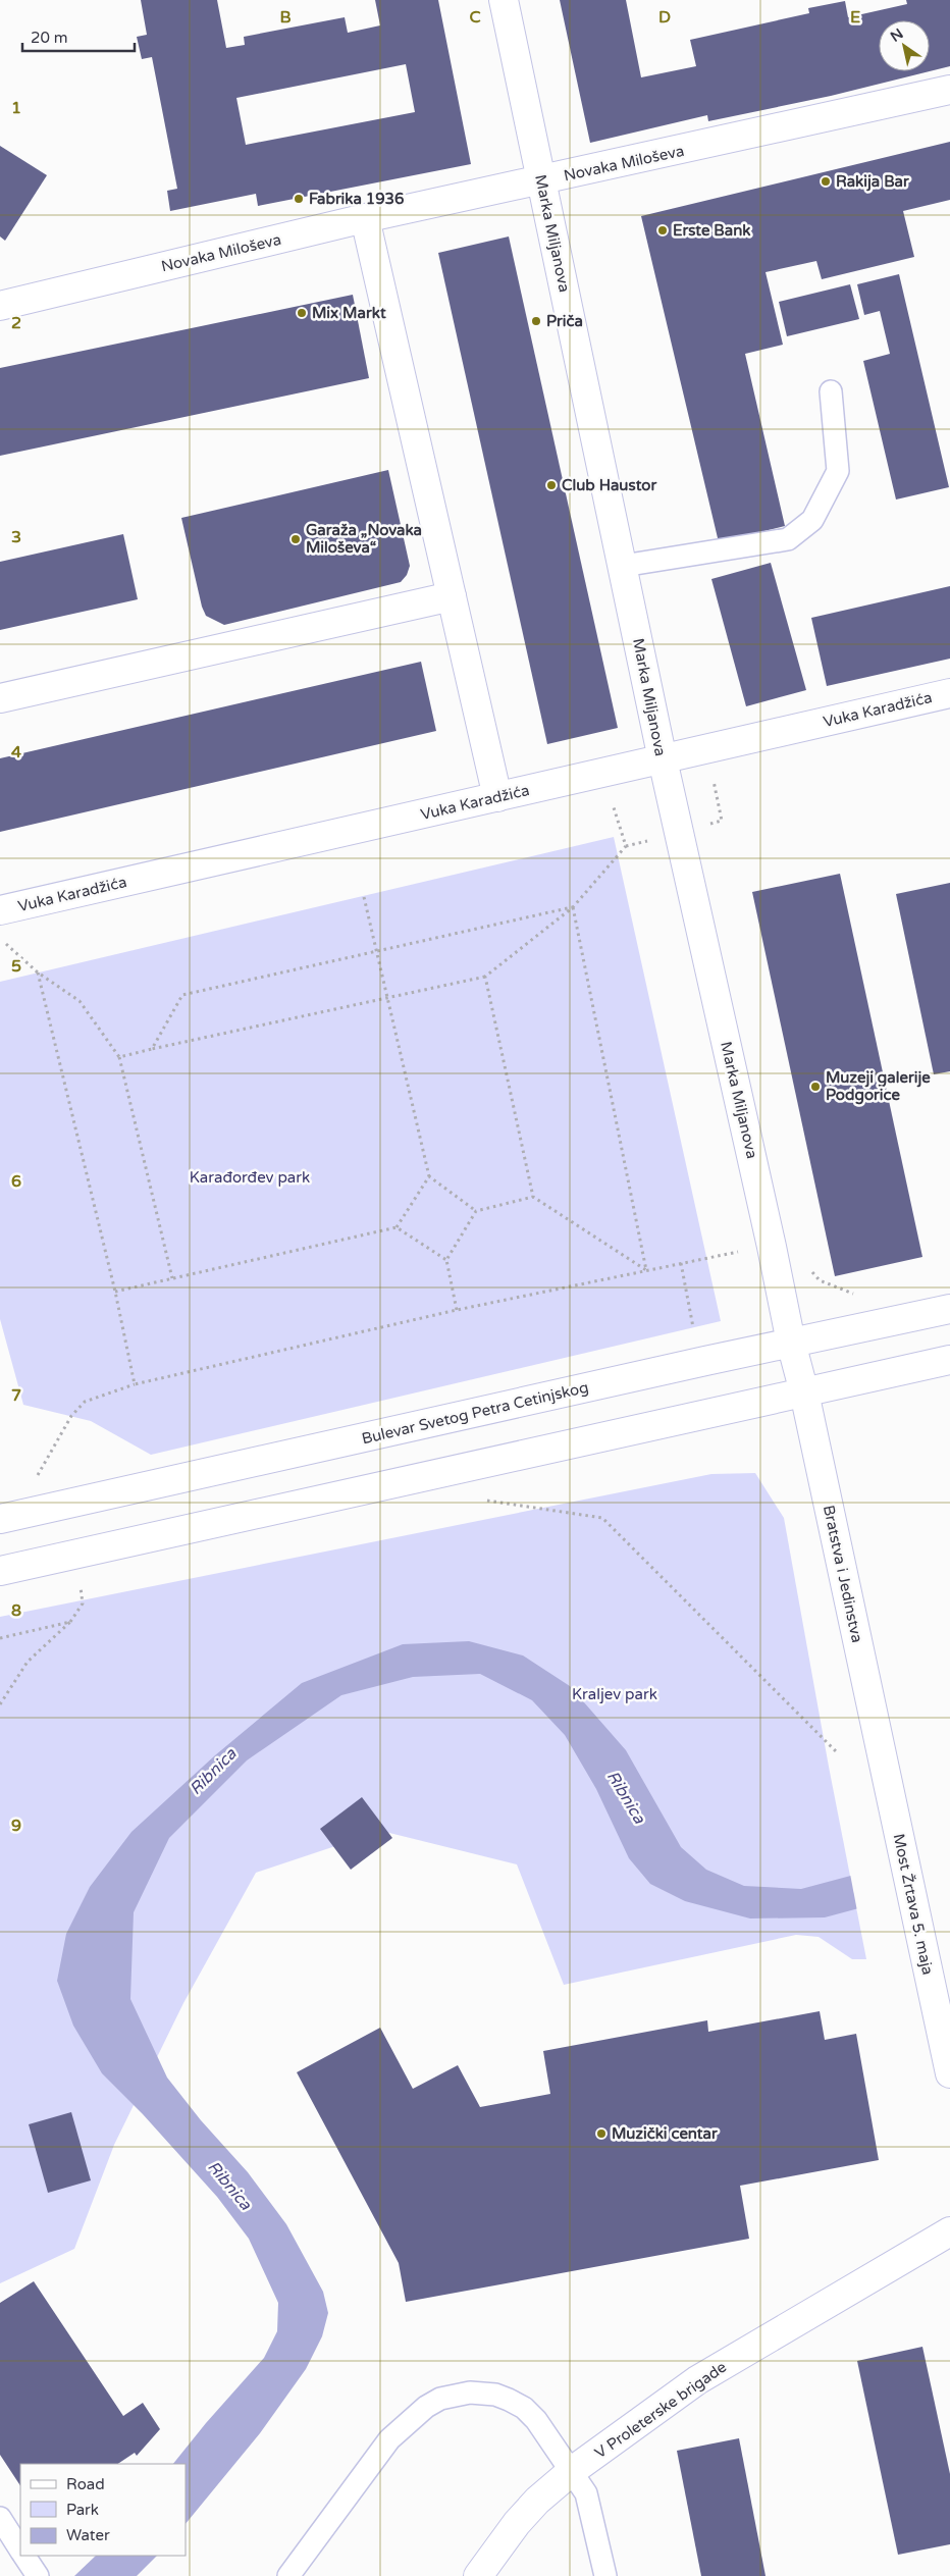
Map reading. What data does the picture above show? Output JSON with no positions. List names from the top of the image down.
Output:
{
  "streets": {
    "main road": [
      "Novaka Miloševa",
      "Marka Miljanova",
      "Vuka Karadžića",
      "Bulevar Svetog Petra Cetinjskog",
      "Bratstva i Jedinstva",
      "Most Žrtava 5. maja",
      "V Proleterske brigade"
    ]
  },
  "crossings": [
    ["Novaka Miloševa", "Marka Miljanova"],
    ["Marka Miljanova", "Vuka Karadžića"],
    ["Marka Miljanova", "Bulevar Svetog Petra Cetinjskog"],
    ["Marka Miljanova", "Bratstva i Jedinstva"],
    ["Bratstva i Jedinstva", "Most Žrtava 5. maja"]
  ],
  "water": ["Ribnica"],
  "parks": ["Karađorđev park", "Kraljev park"],
  "places": [
    "Rakija Bar",
    "Fabrika 1936",
    "Erste Bank",
    "Mix Markt",
    "Priča",
    "Club Haustor",
    "Garaža „Novaka Miloševa“",
    "Muzeji galerije Podgorice",
    "Muzički centar"
  ],
  "legend": ["Road", "Park", "Water"],
  "scale_bar": "20 m",
  "north": "top left",
  "grid": {
    "columns": [
      "B",
      "C",
      "D",
      "E"
    ],
    "rows": [
      "1",
      "2",
      "3",
      "4",
      "5",
      "6",
      "7",
      "8",
      "9"
    ]
  }
}
